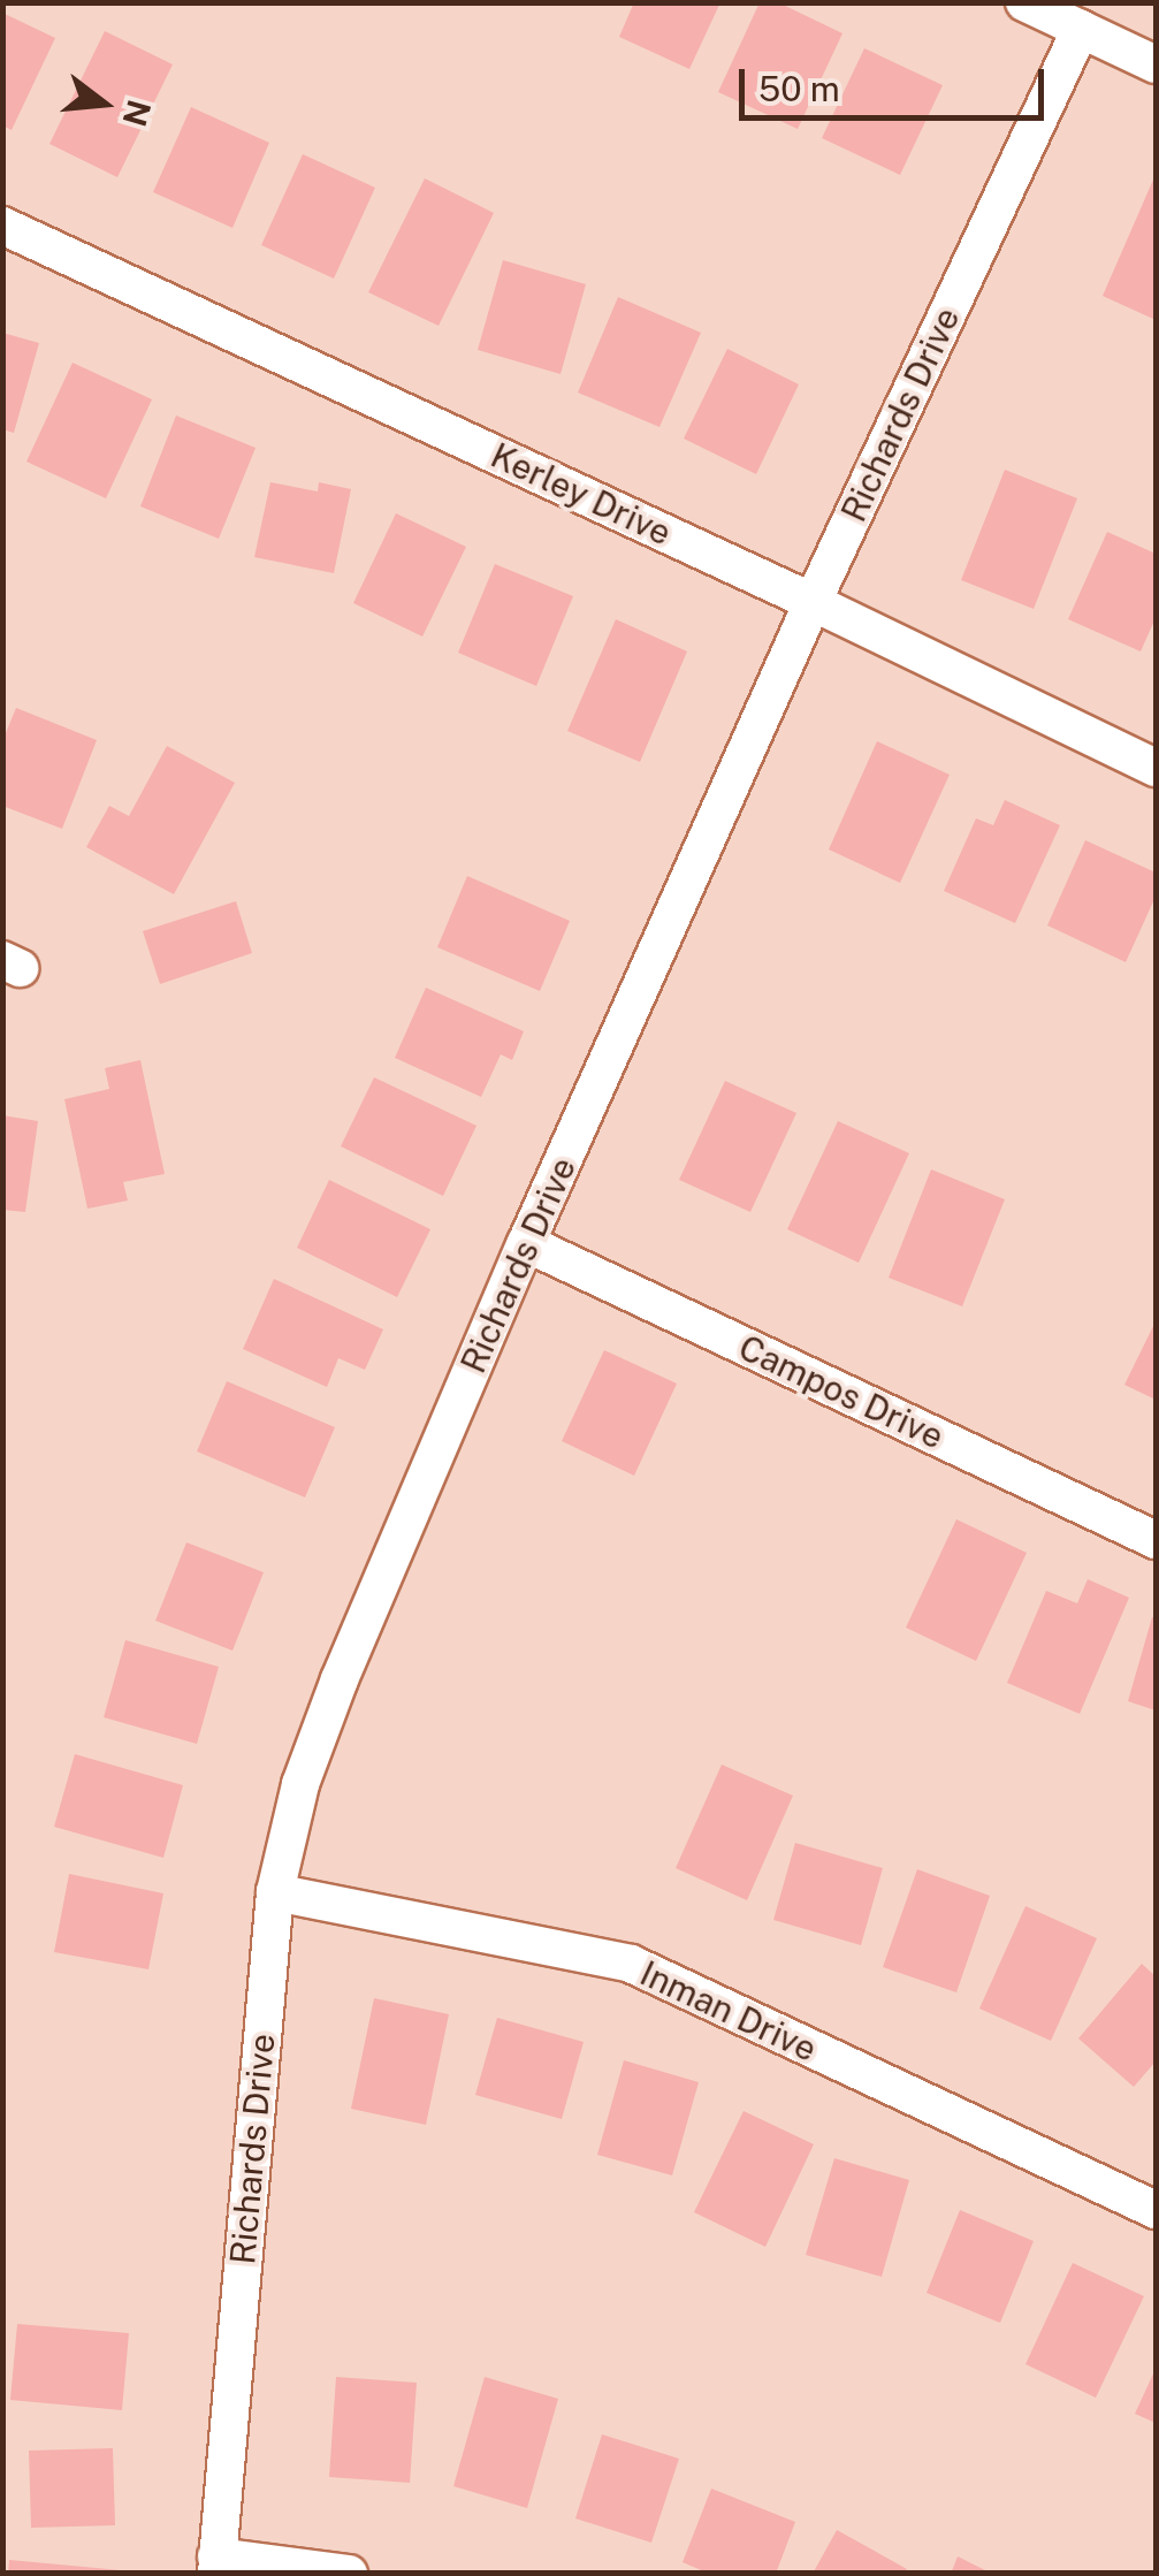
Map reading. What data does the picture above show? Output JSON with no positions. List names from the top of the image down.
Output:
{
  "streets": {
    "street": [
      "Richards Drive",
      "Kerley Drive",
      "Campos Drive",
      "Inman Drive"
    ]
  },
  "crossings": [
    ["Richards Drive", "Kerley Drive"],
    ["Richards Drive", "Campos Drive"],
    ["Richards Drive", "Inman Drive"]
  ],
  "scale_bar": "50 m",
  "north": "right"
}
